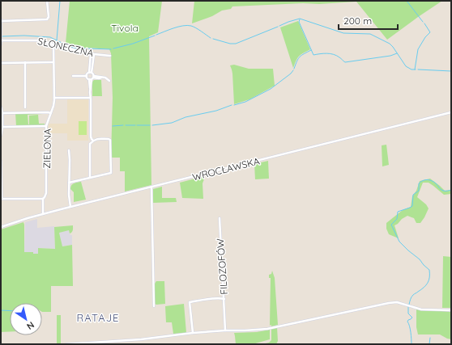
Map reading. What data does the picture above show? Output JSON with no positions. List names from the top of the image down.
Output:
{
  "streets": {
    "street": [
      "SŁONECZNA",
      "ZIELONA",
      "WROCŁAWSKA",
      "FILOZOFÓW"
    ]
  },
  "crossings": [
    ["SŁONECZNA", "ZIELONA"],
    ["ZIELONA", "WROCŁAWSKA"]
  ],
  "districts": ["RATAJE"],
  "parks": ["Tivola"],
  "scale_bar": "200 m",
  "north": "bottom right"
}
